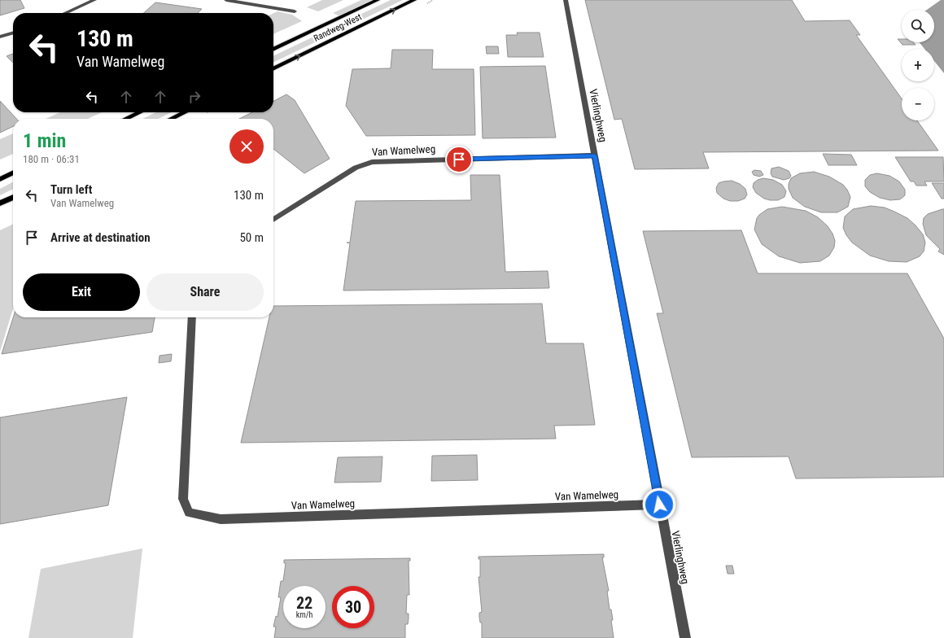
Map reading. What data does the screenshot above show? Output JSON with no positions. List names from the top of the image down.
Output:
{
  "streets": {
    "main road": ["Randweg-West"],
    "street": ["Vierlinghweg", "Van Wamelweg"]
  },
  "crossings": [
    ["Vierlinghweg", "Van Wamelweg"]
  ],
  "page": {
    "map_buttons": ["+", "−"],
    "turn": ["130 m", "Van Wamelweg"],
    "heading": ["1 min", "180 m · 06:31"],
    "list": [
      {
        "name": "Turn left",
        "note": "Van Wamelweg",
        "value": "130 m"
      },
      {
        "name": "Arrive at destination",
        "value": "50 m"
      }
    ],
    "buttons": ["Exit", "Share"],
    "speed": "22 km/h",
    "limit": "30"
  }
}
